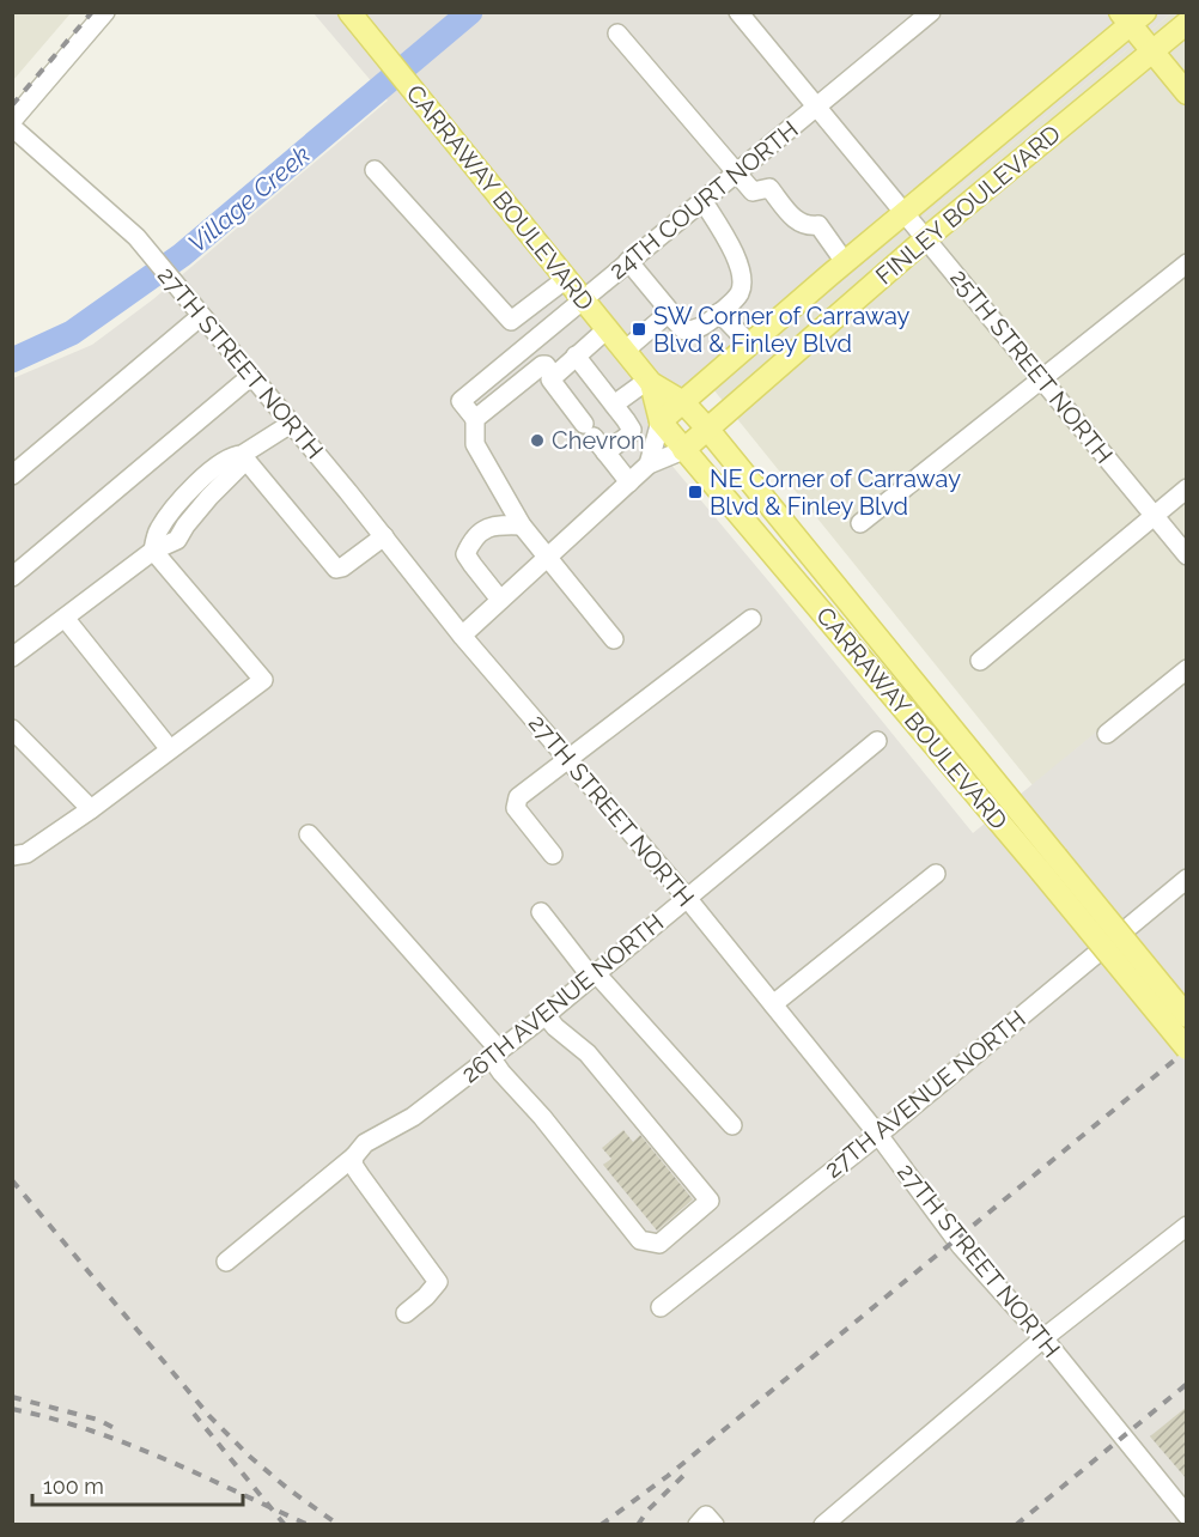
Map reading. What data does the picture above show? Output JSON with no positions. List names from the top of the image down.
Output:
{
  "streets": {
    "main road": ["CARRAWAY BOULEVARD", "FINLEY BOULEVARD"],
    "street": [
      "24TH COURT NORTH",
      "27TH STREET NORTH",
      "25TH STREET NORTH",
      "26TH AVENUE NORTH",
      "27TH AVENUE NORTH"
    ]
  },
  "crossings": [
    ["CARRAWAY BOULEVARD", "24TH COURT NORTH"],
    ["CARRAWAY BOULEVARD", "FINLEY BOULEVARD"],
    ["24TH COURT NORTH", "25TH STREET NORTH"],
    ["FINLEY BOULEVARD", "27TH STREET NORTH"],
    ["FINLEY BOULEVARD", "25TH STREET NORTH"],
    ["27TH STREET NORTH", "26TH AVENUE NORTH"],
    ["27TH STREET NORTH", "27TH AVENUE NORTH"]
  ],
  "water": ["Village Creek"],
  "places": {
    "transit": ["SW Corner of Carraway Blvd & Finley Blvd", "NE Corner of Carraway Blvd & Finley Blvd"],
    "other": ["Chevron"]
  },
  "scale_bar": "100 m"
}
